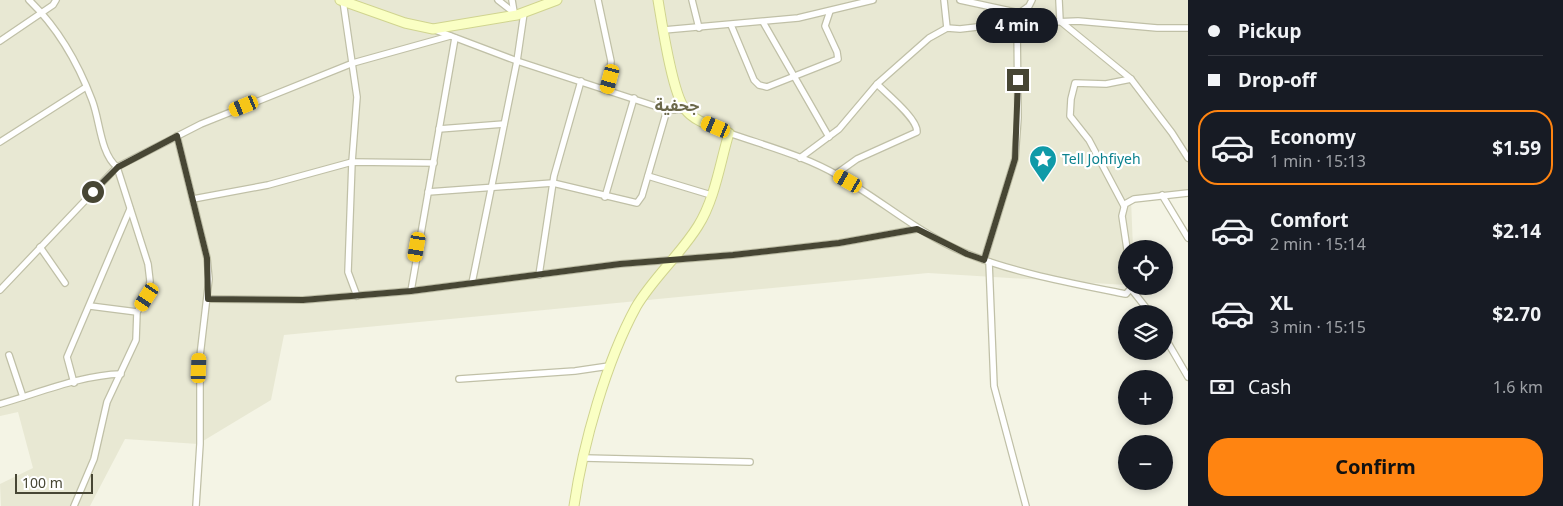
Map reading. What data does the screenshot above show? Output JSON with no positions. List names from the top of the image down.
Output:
{
  "districts": ["جحفية"],
  "places": {
    "place": ["Tell Johfiyeh"]
  },
  "scale_bar": "100 m",
  "page": {
    "banner": ["Pickup", "Drop-off"],
    "bubble": "4 min",
    "list": [
      {
        "name": "Economy",
        "note": "1 min · 15:13",
        "value": "$1.59"
      },
      {
        "name": "Comfort",
        "note": "2 min · 15:14",
        "value": "$2.14"
      },
      {
        "name": "XL",
        "note": "3 min · 15:15",
        "value": "$2.70"
      }
    ],
    "map_buttons": ["+", "−"],
    "pay": ["Cash", "1.6 km"],
    "buttons": "Confirm",
    "scale": "100 m"
  }
}
